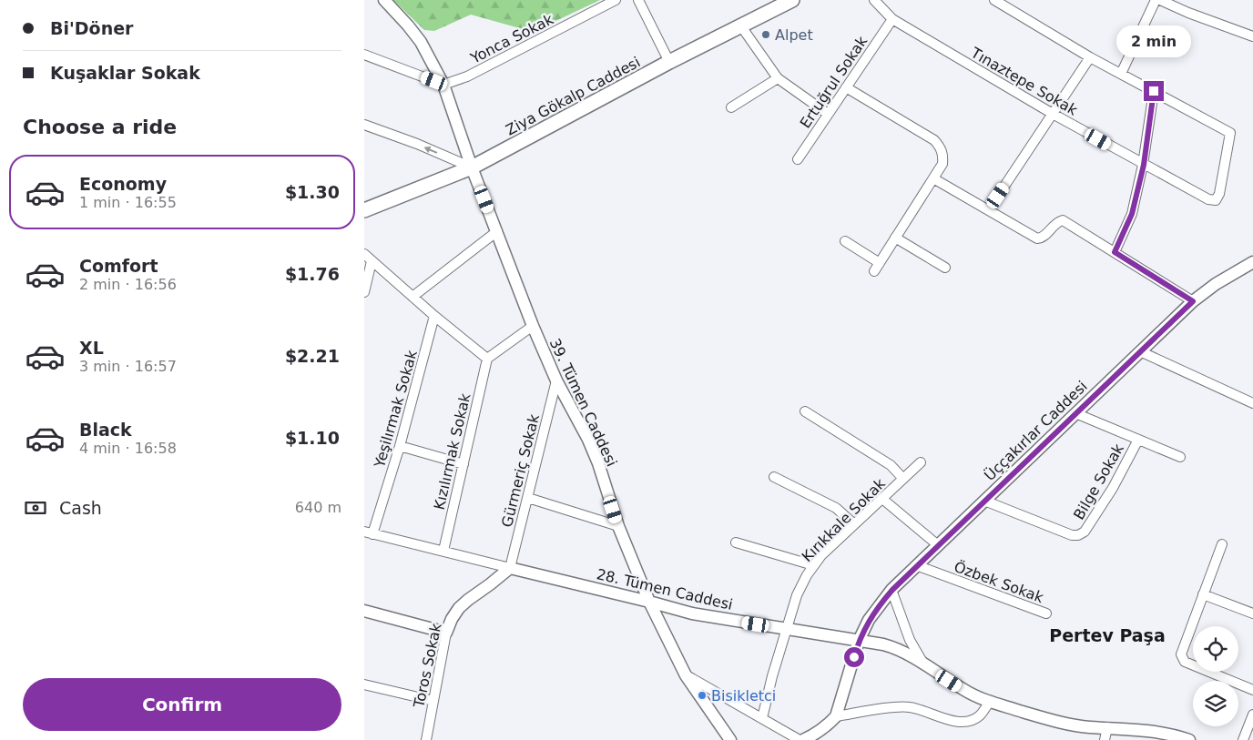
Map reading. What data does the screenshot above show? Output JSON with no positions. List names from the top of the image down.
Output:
{
  "streets": {
    "main road": ["Ziya Gökalp Caddesi"],
    "street": [
      "Yonca Sokak",
      "Tınaztepe Sokak",
      "Ertuğrul Sokak",
      "39. Tümen Caddesi",
      "Yeşilırmak Sokak",
      "Üççakırlar Caddesi",
      "Kızılırmak Sokak",
      "Gürmeriç Sokak",
      "Bilge Sokak",
      "Kırıkkale Sokak",
      "Özbek Sokak",
      "28. Tümen Caddesi",
      "Toros Sokak"
    ]
  },
  "crossings": [
    ["Yonca Sokak", "39. Tümen Caddesi"],
    ["Tınaztepe Sokak", "Ertuğrul Sokak"],
    ["Ziya Gökalp Caddesi", "39. Tümen Caddesi"],
    ["39. Tümen Caddesi", "Gürmeriç Sokak"],
    ["39. Tümen Caddesi", "28. Tümen Caddesi"],
    ["Yeşilırmak Sokak", "28. Tümen Caddesi"],
    ["Üççakırlar Caddesi", "Bilge Sokak"],
    ["Üççakırlar Caddesi", "Özbek Sokak"],
    ["Üççakırlar Caddesi", "28. Tümen Caddesi"],
    ["Kızılırmak Sokak", "28. Tümen Caddesi"],
    ["Gürmeriç Sokak", "28. Tümen Caddesi"],
    ["Gürmeriç Sokak", "Toros Sokak"],
    ["Kırıkkale Sokak", "28. Tümen Caddesi"],
    ["28. Tümen Caddesi", "Toros Sokak"]
  ],
  "districts": ["Pertev Paşa"],
  "places": ["Alpet", "Bisikletci"],
  "page": {
    "banner": ["Bi'Döner", "Kuşaklar Sokak"],
    "bubble": "2 min",
    "heading": "Choose a ride",
    "list": [
      {
        "name": "Economy",
        "note": "1 min · 16:55",
        "value": "$1.30"
      },
      {
        "name": "Comfort",
        "note": "2 min · 16:56",
        "value": "$1.76"
      },
      {
        "name": "XL",
        "note": "3 min · 16:57",
        "value": "$2.21"
      },
      {
        "name": "Black",
        "note": "4 min · 16:58",
        "value": "$1.10"
      }
    ],
    "pay": ["Cash", "640 m"],
    "buttons": "Confirm"
  }
}
